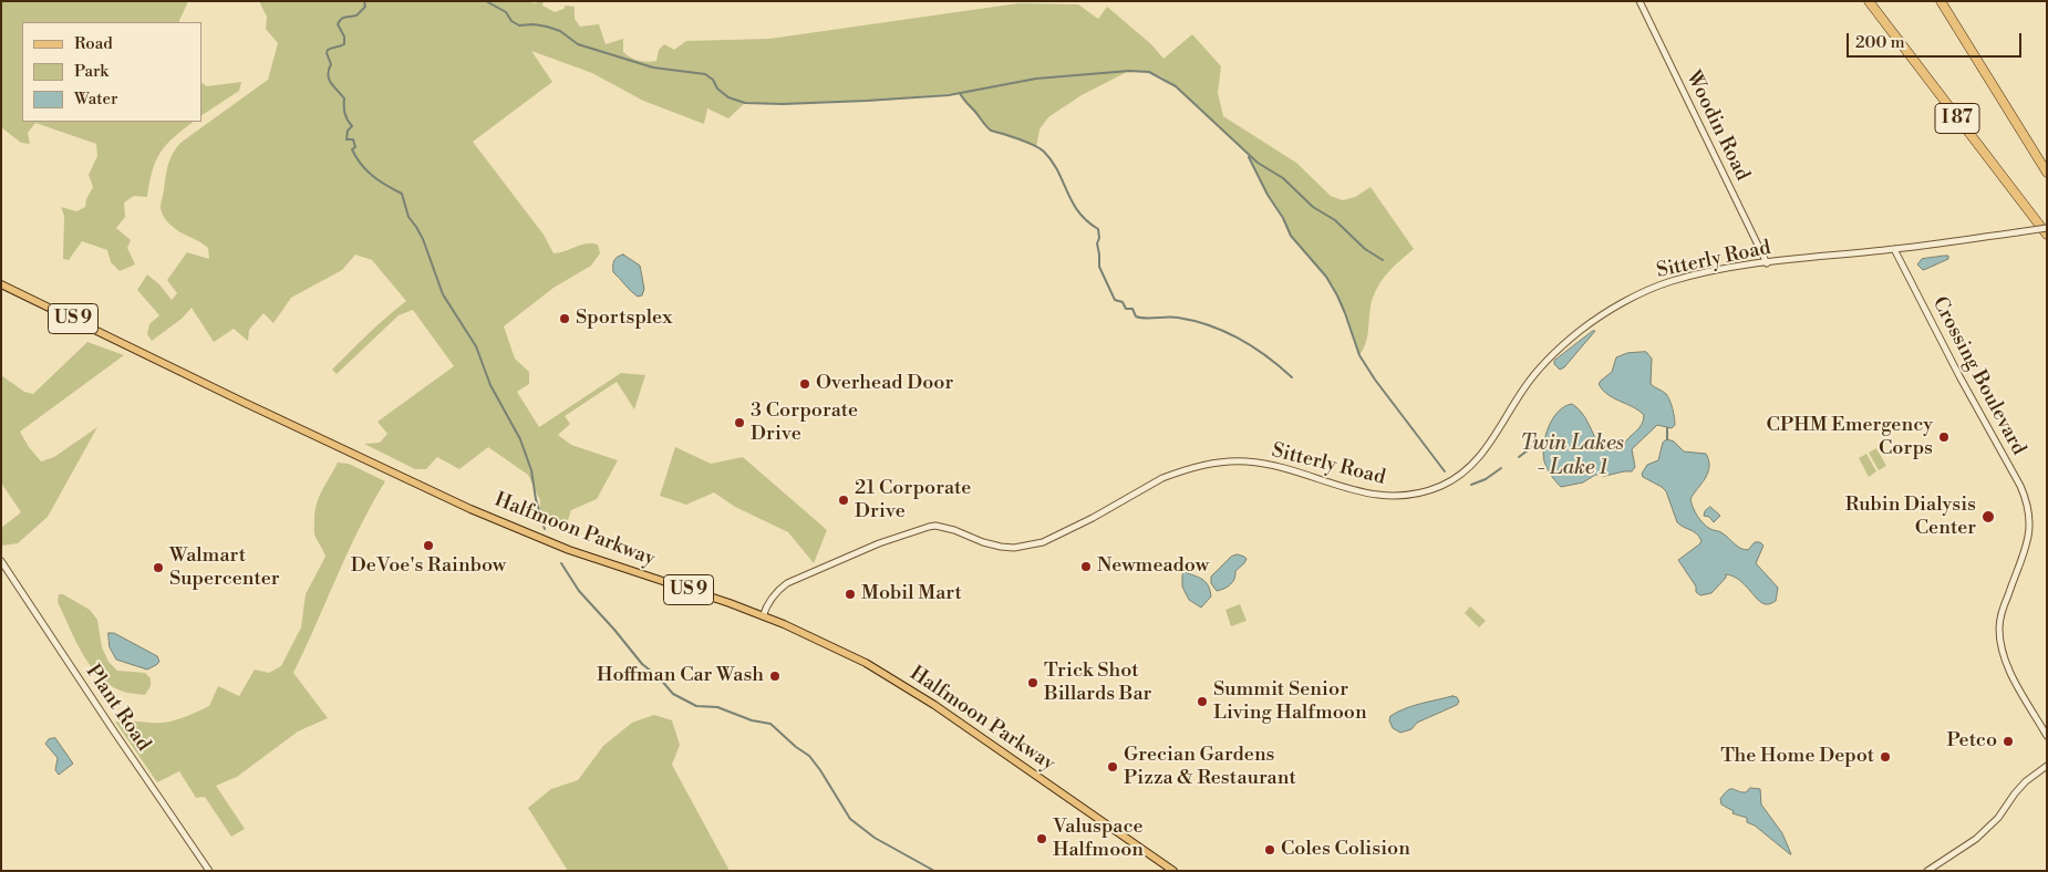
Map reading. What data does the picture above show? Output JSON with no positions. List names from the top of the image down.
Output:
{
  "streets": {
    "highway": ["I 87"],
    "main road": ["US 9", "Halfmoon Parkway"],
    "street": [
      "Woodin Road",
      "Sitterly Road",
      "Crossing Boulevard",
      "Plant Road"
    ]
  },
  "crossings": [
    ["Woodin Road", "Sitterly Road"],
    ["Sitterly Road", "Crossing Boulevard"],
    ["Sitterly Road", "Halfmoon Parkway"]
  ],
  "water": ["Twin Lakes - Lake 1"],
  "places": [
    "Sportsplex",
    "Overhead Door",
    "3 Corporate Drive",
    "CPHM Emergency Corps",
    "21 Corporate Drive",
    "Rubin Dialysis Center",
    "DeVoe's Rainbow",
    "Newmeadow",
    "Walmart Supercenter",
    "Mobil Mart",
    "Hoffman Car Wash",
    "Trick Shot Billards Bar",
    "Summit Senior Living Halfmoon",
    "Petco",
    "The Home Depot",
    "Grecian Gardens Pizza & Restaurant",
    "Valuspace Halfmoon",
    "Coles Colision"
  ],
  "legend": ["Road", "Park", "Water"],
  "scale_bar": "200 m"
}
